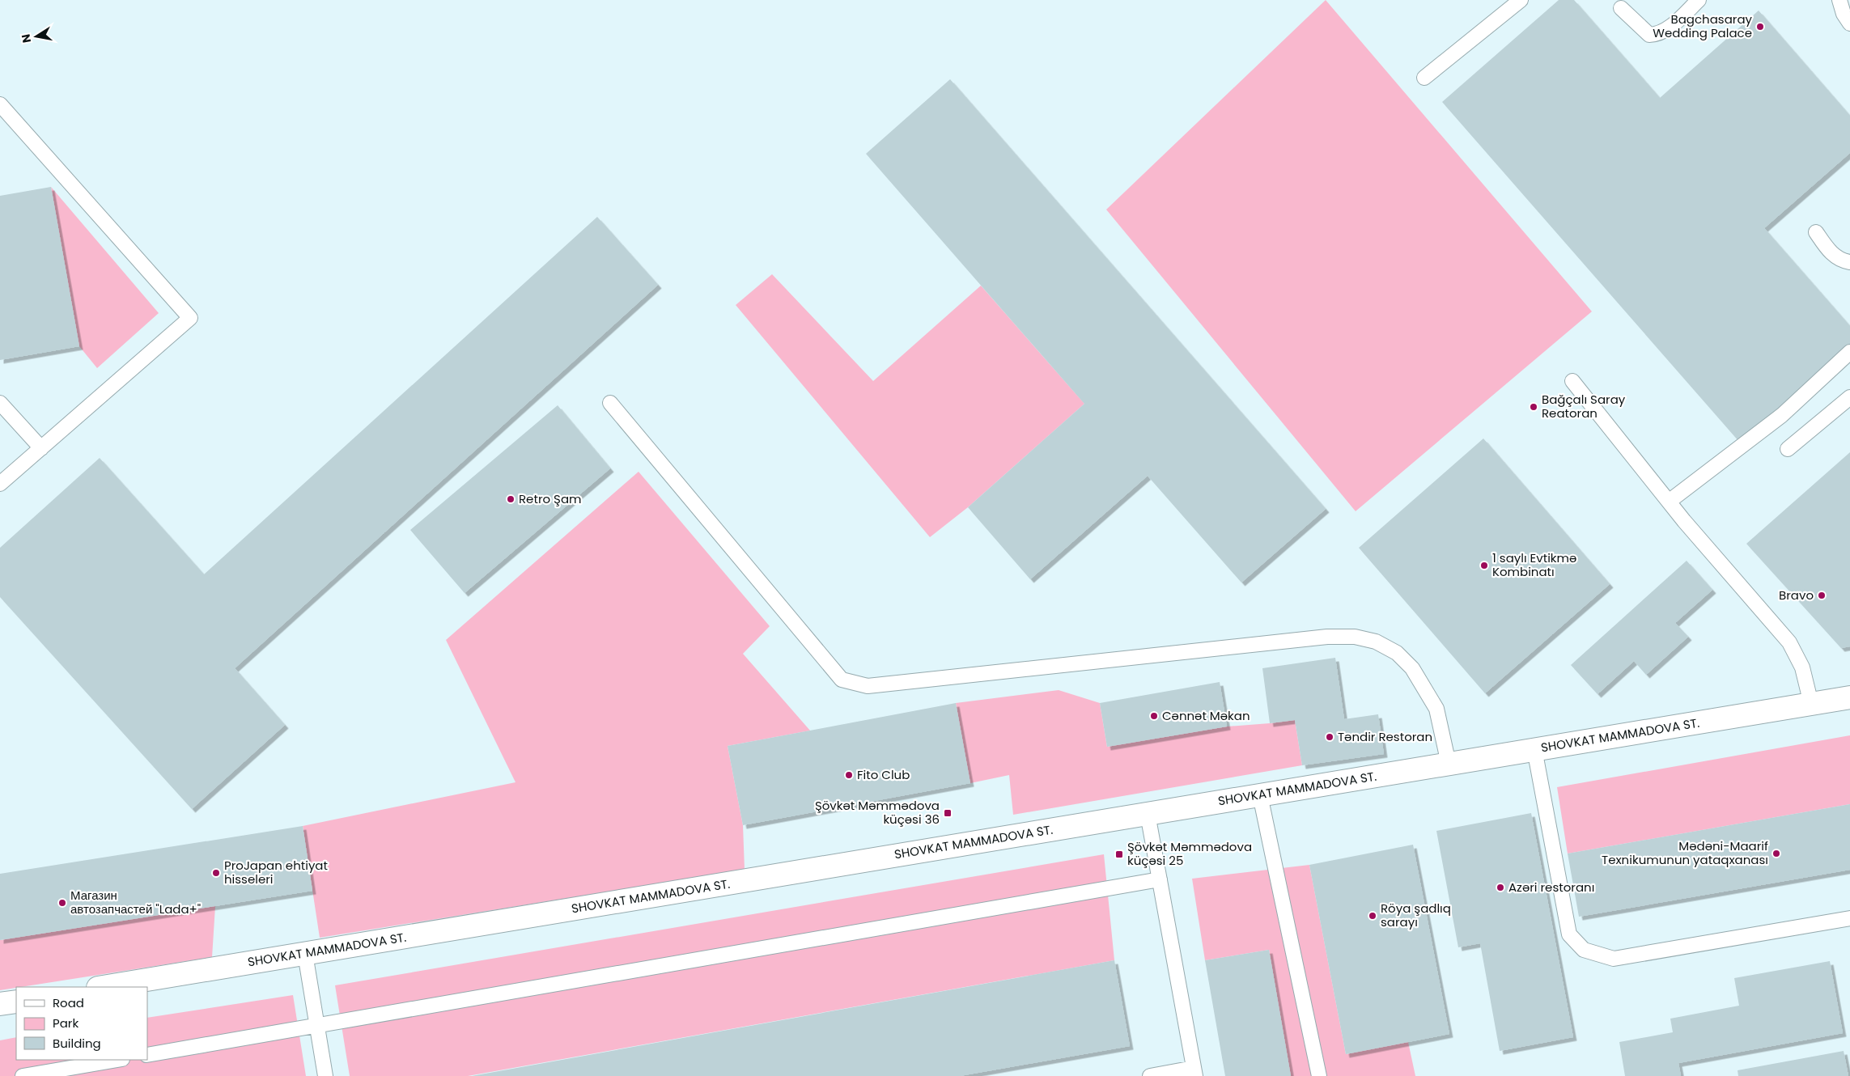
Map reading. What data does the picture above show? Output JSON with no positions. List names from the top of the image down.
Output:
{
  "streets": {
    "main road": ["SHOVKAT MAMMADOVA ST."]
  },
  "places": {
    "other": [
      "Bagchasaray Wedding Palace",
      "Bağçalı Saray Reatoran",
      "Retro Şam",
      "1 saylı Evtikmə Kombinatı",
      "Bravo",
      "Cənnət Məkan",
      "Təndir Restoran",
      "Fito Club",
      "Mədəni-Maarif Texnikumunun yataqxanası",
      "ProJapan ehtiyat hisseleri",
      "Azəri restoranı",
      "Магазин автозапчастей \"Lada+\"",
      "Röya şadlıq sarayı"
    ],
    "transit": ["Şövkət Məmmədova küçəsi 36", "Şövkət Məmmədova küçəsi 25"]
  },
  "legend": ["Road", "Park", "Building"],
  "north": "left"
}
